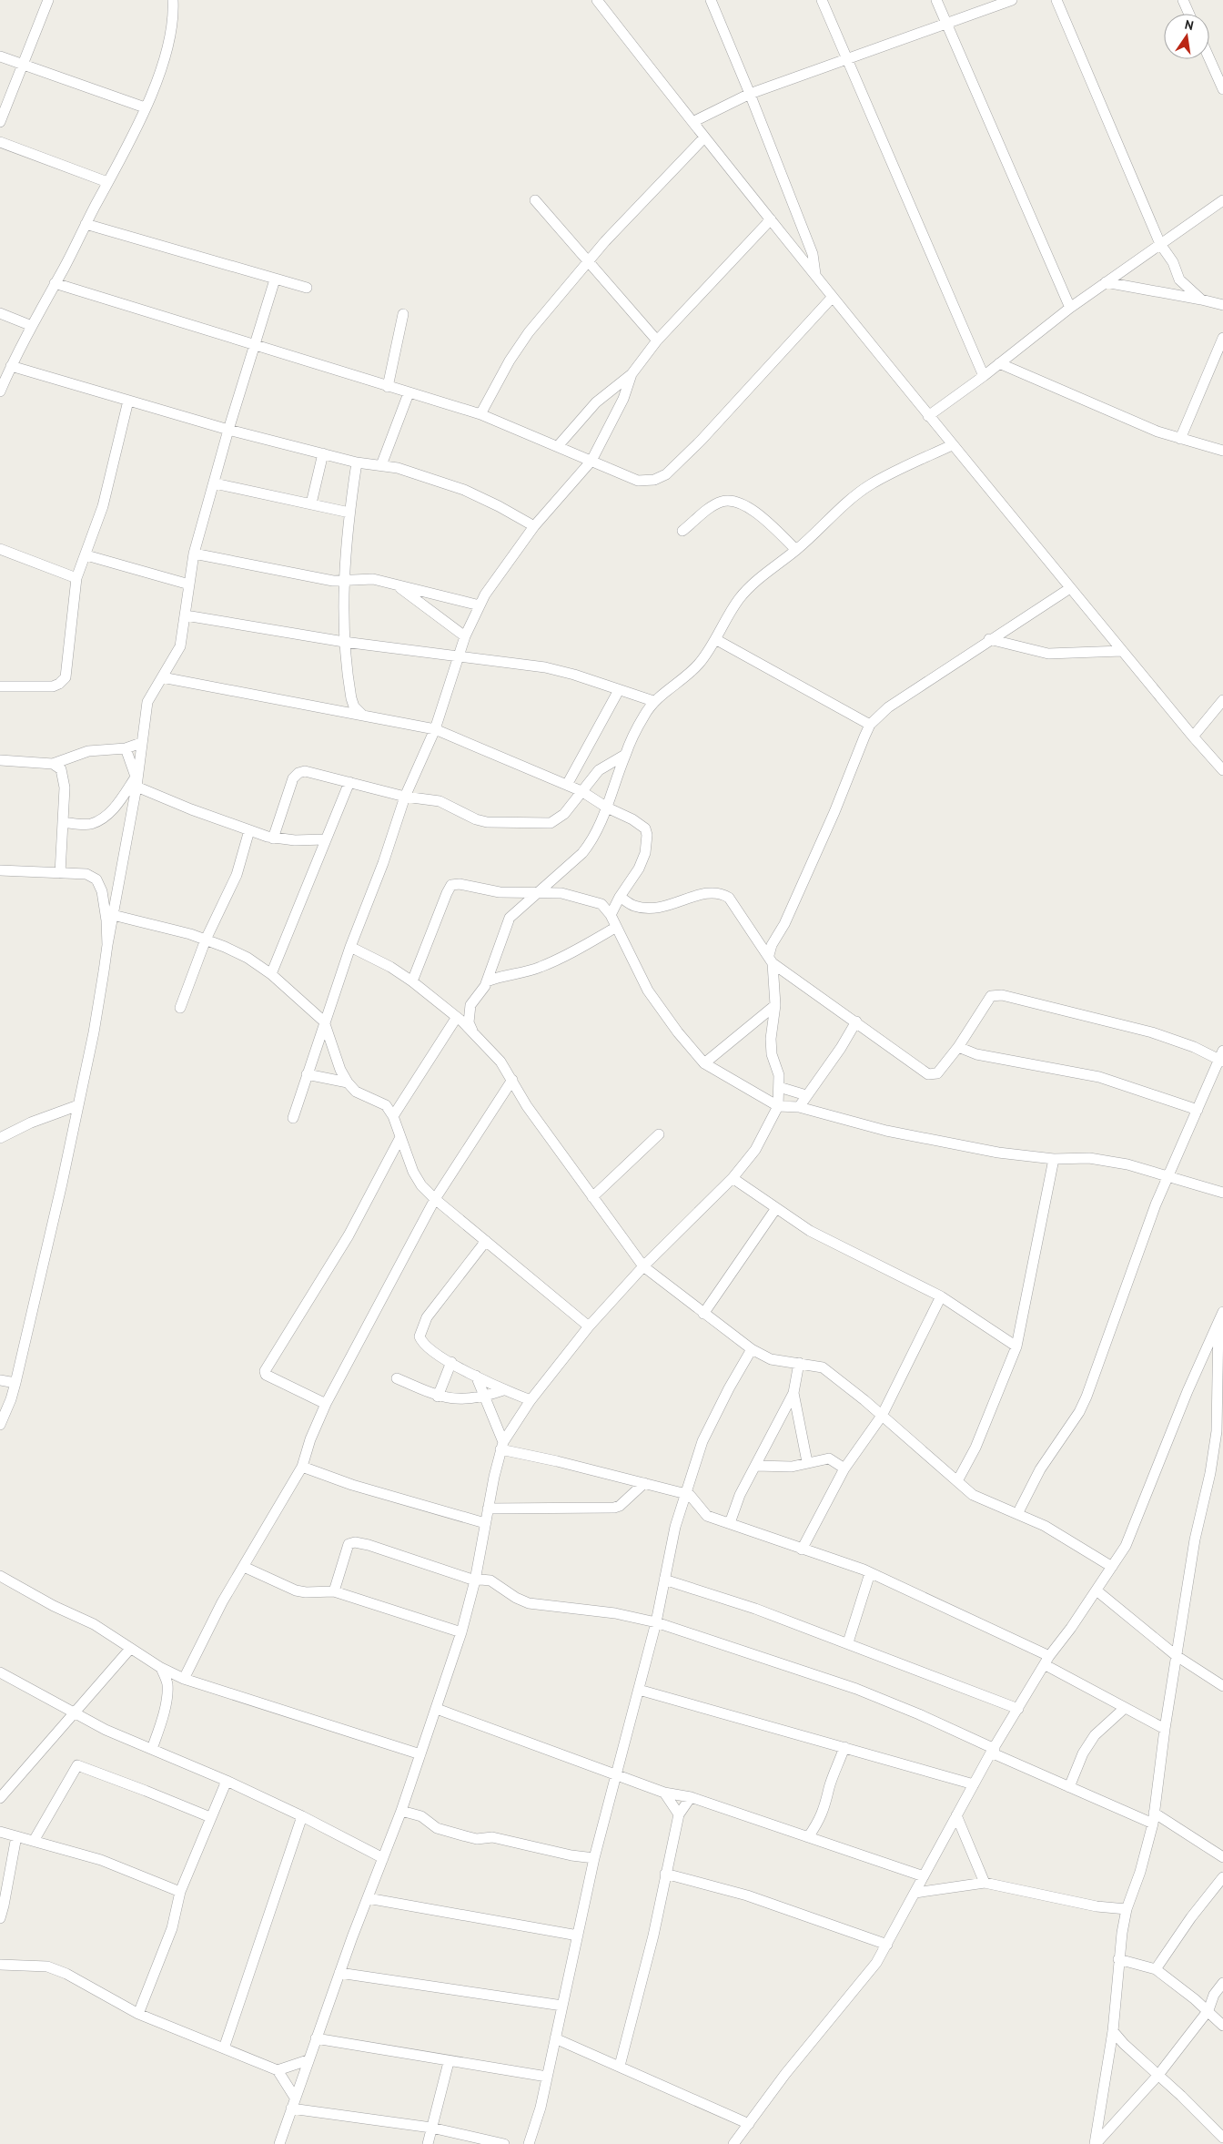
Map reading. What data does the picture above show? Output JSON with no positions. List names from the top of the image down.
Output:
{
  "north": "top"
}
